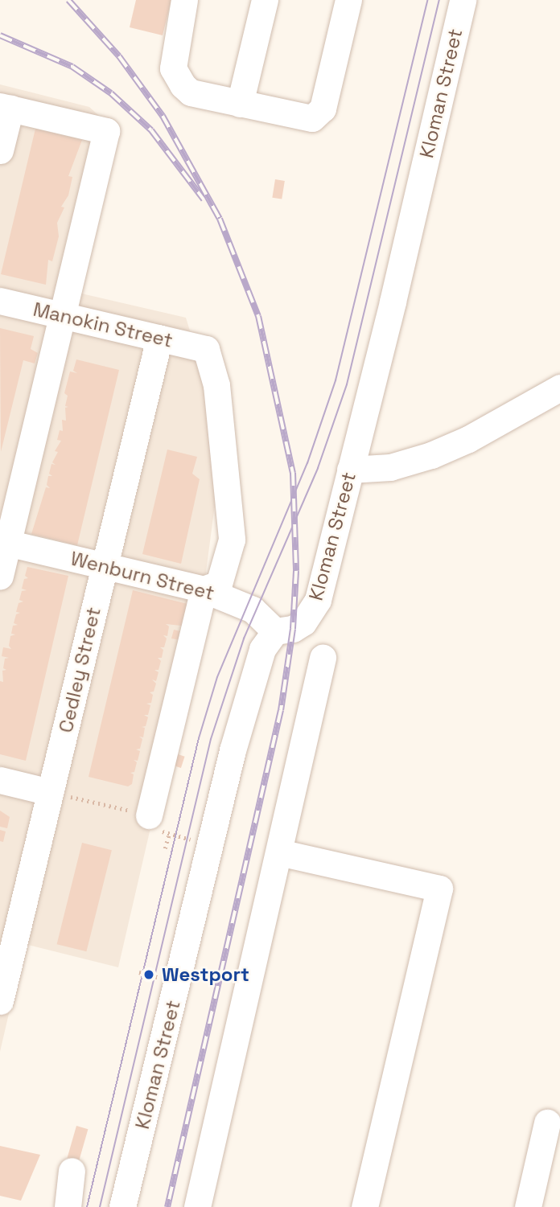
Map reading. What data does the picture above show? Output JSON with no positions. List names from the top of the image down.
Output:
{
  "streets": {
    "street": [
      "Kloman Street",
      "Manokin Street",
      "Wenburn Street",
      "Cedley Street"
    ]
  },
  "crossings": [
    ["Kloman Street", "Wenburn Street"],
    ["Manokin Street", "Wenburn Street"],
    ["Manokin Street", "Cedley Street"],
    ["Wenburn Street", "Cedley Street"]
  ],
  "places": ["Westport"]
}
